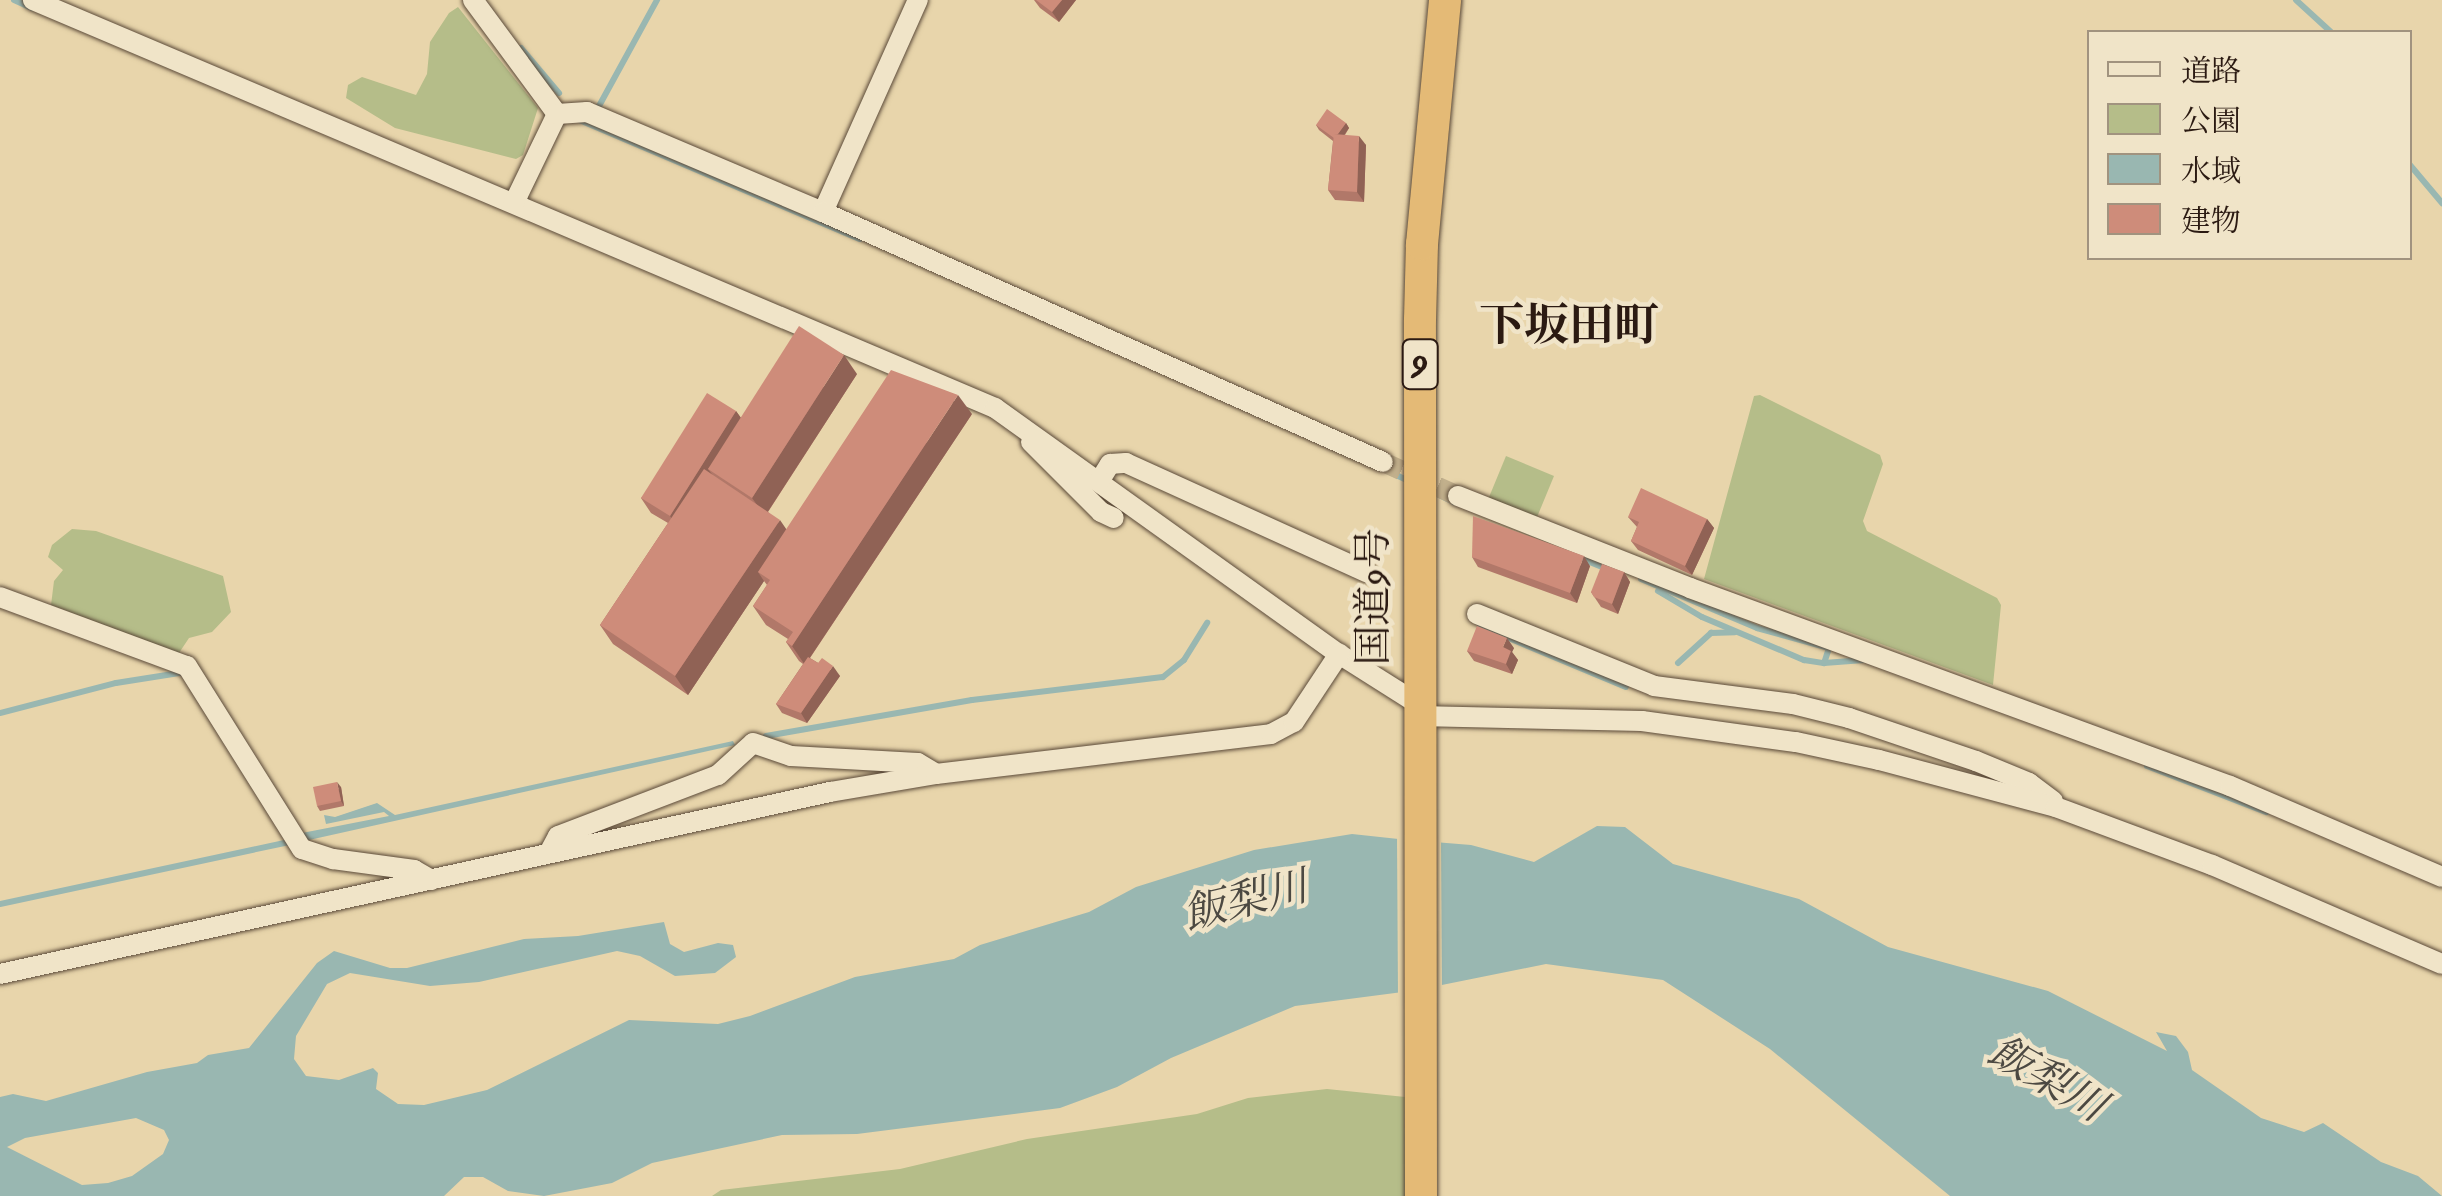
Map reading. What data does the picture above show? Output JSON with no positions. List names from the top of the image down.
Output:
{
  "streets": {
    "highway": ["9", "国道9号"]
  },
  "districts": ["下坂田町"],
  "water": ["飯梨川"],
  "legend": [
    "道路",
    "公園",
    "水域",
    "建物"
  ]
}
